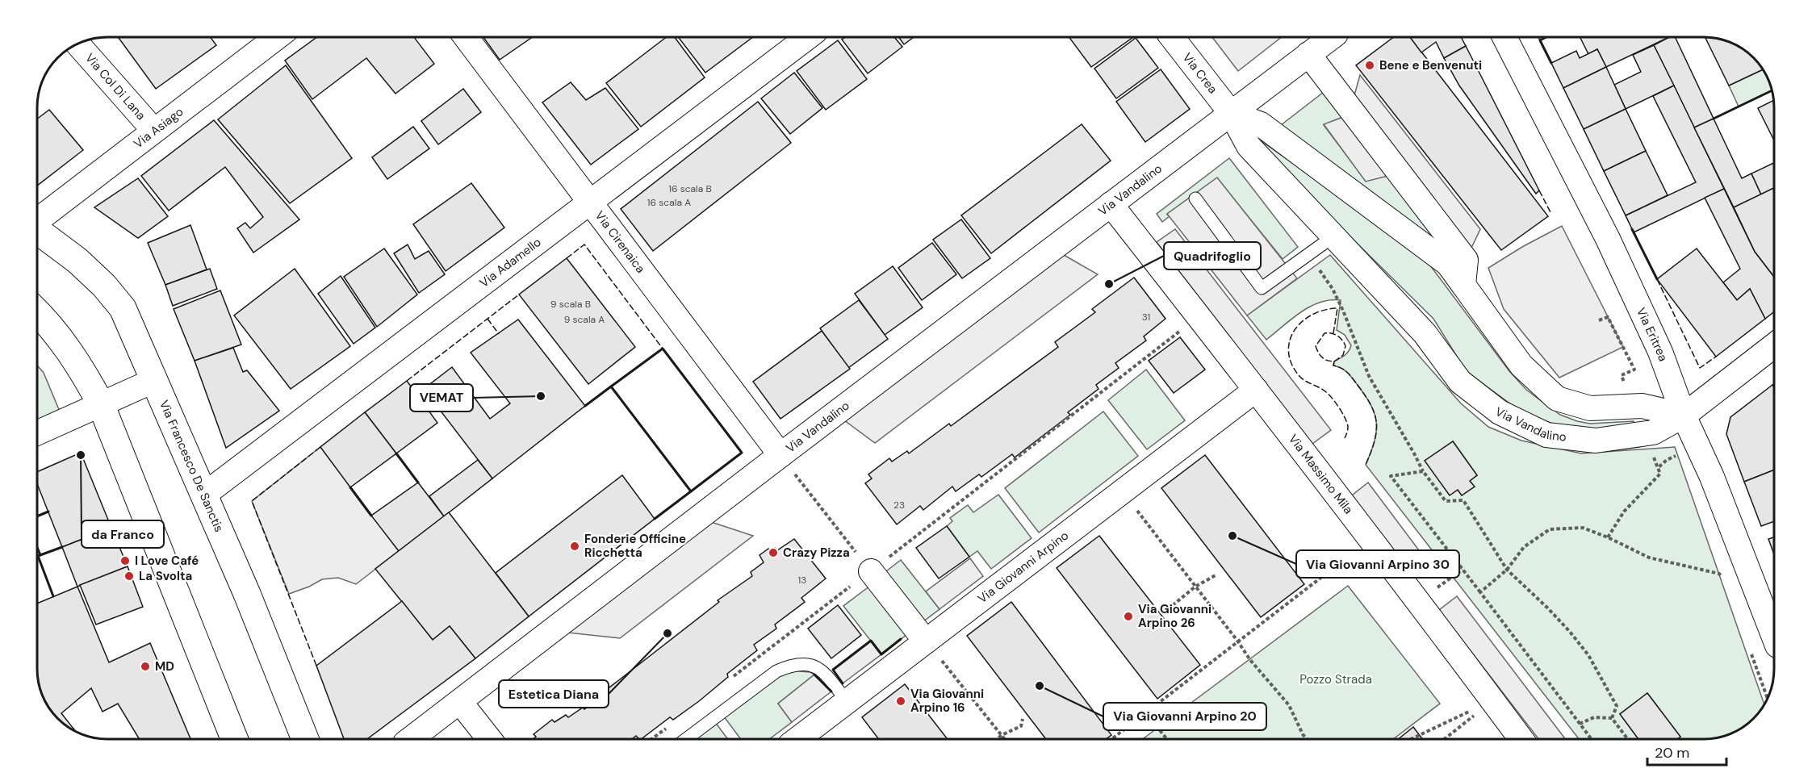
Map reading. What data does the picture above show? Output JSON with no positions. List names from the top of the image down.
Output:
{
  "streets": {
    "main road": ["Via Francesco De Sanctis"],
    "street": [
      "Via Crea",
      "Via Col Di Lana",
      "Via Asiago",
      "Via Vandalino",
      "Via Cirenaica",
      "Via Adamello",
      "Via Eritrea",
      "Via Massimo Mila",
      "Via Giovanni Arpino"
    ]
  },
  "crossings": [
    ["Via Crea", "Via Vandalino"],
    ["Via Col Di Lana", "Via Asiago"],
    ["Via Vandalino", "Via Cirenaica"],
    ["Via Vandalino", "Via Eritrea"],
    ["Via Vandalino", "Via Massimo Mila"],
    ["Via Cirenaica", "Via Adamello"],
    ["Via Adamello", "Via Francesco De Sanctis"],
    ["Via Massimo Mila", "Via Giovanni Arpino"]
  ],
  "parks": ["Pozzo Strada"],
  "places": [
    "Bene e Benvenuti",
    "Quadrifoglio",
    "VEMAT",
    "da Franco",
    "Via Giovanni Arpino 30",
    "Fonderie Officine Ricchetta",
    "Crazy Pizza",
    "I Love Café",
    "La Svolta",
    "Via Giovanni Arpino 26",
    "Estetica Diana",
    "MD",
    "Via Giovanni Arpino 20",
    "Via Giovanni Arpino 16"
  ],
  "house_numbers": [
    "16 scala B",
    "16 scala A",
    "9 scala B",
    "31",
    "9 scala A",
    "23",
    "13"
  ],
  "scale_bar": "20 m"
}
